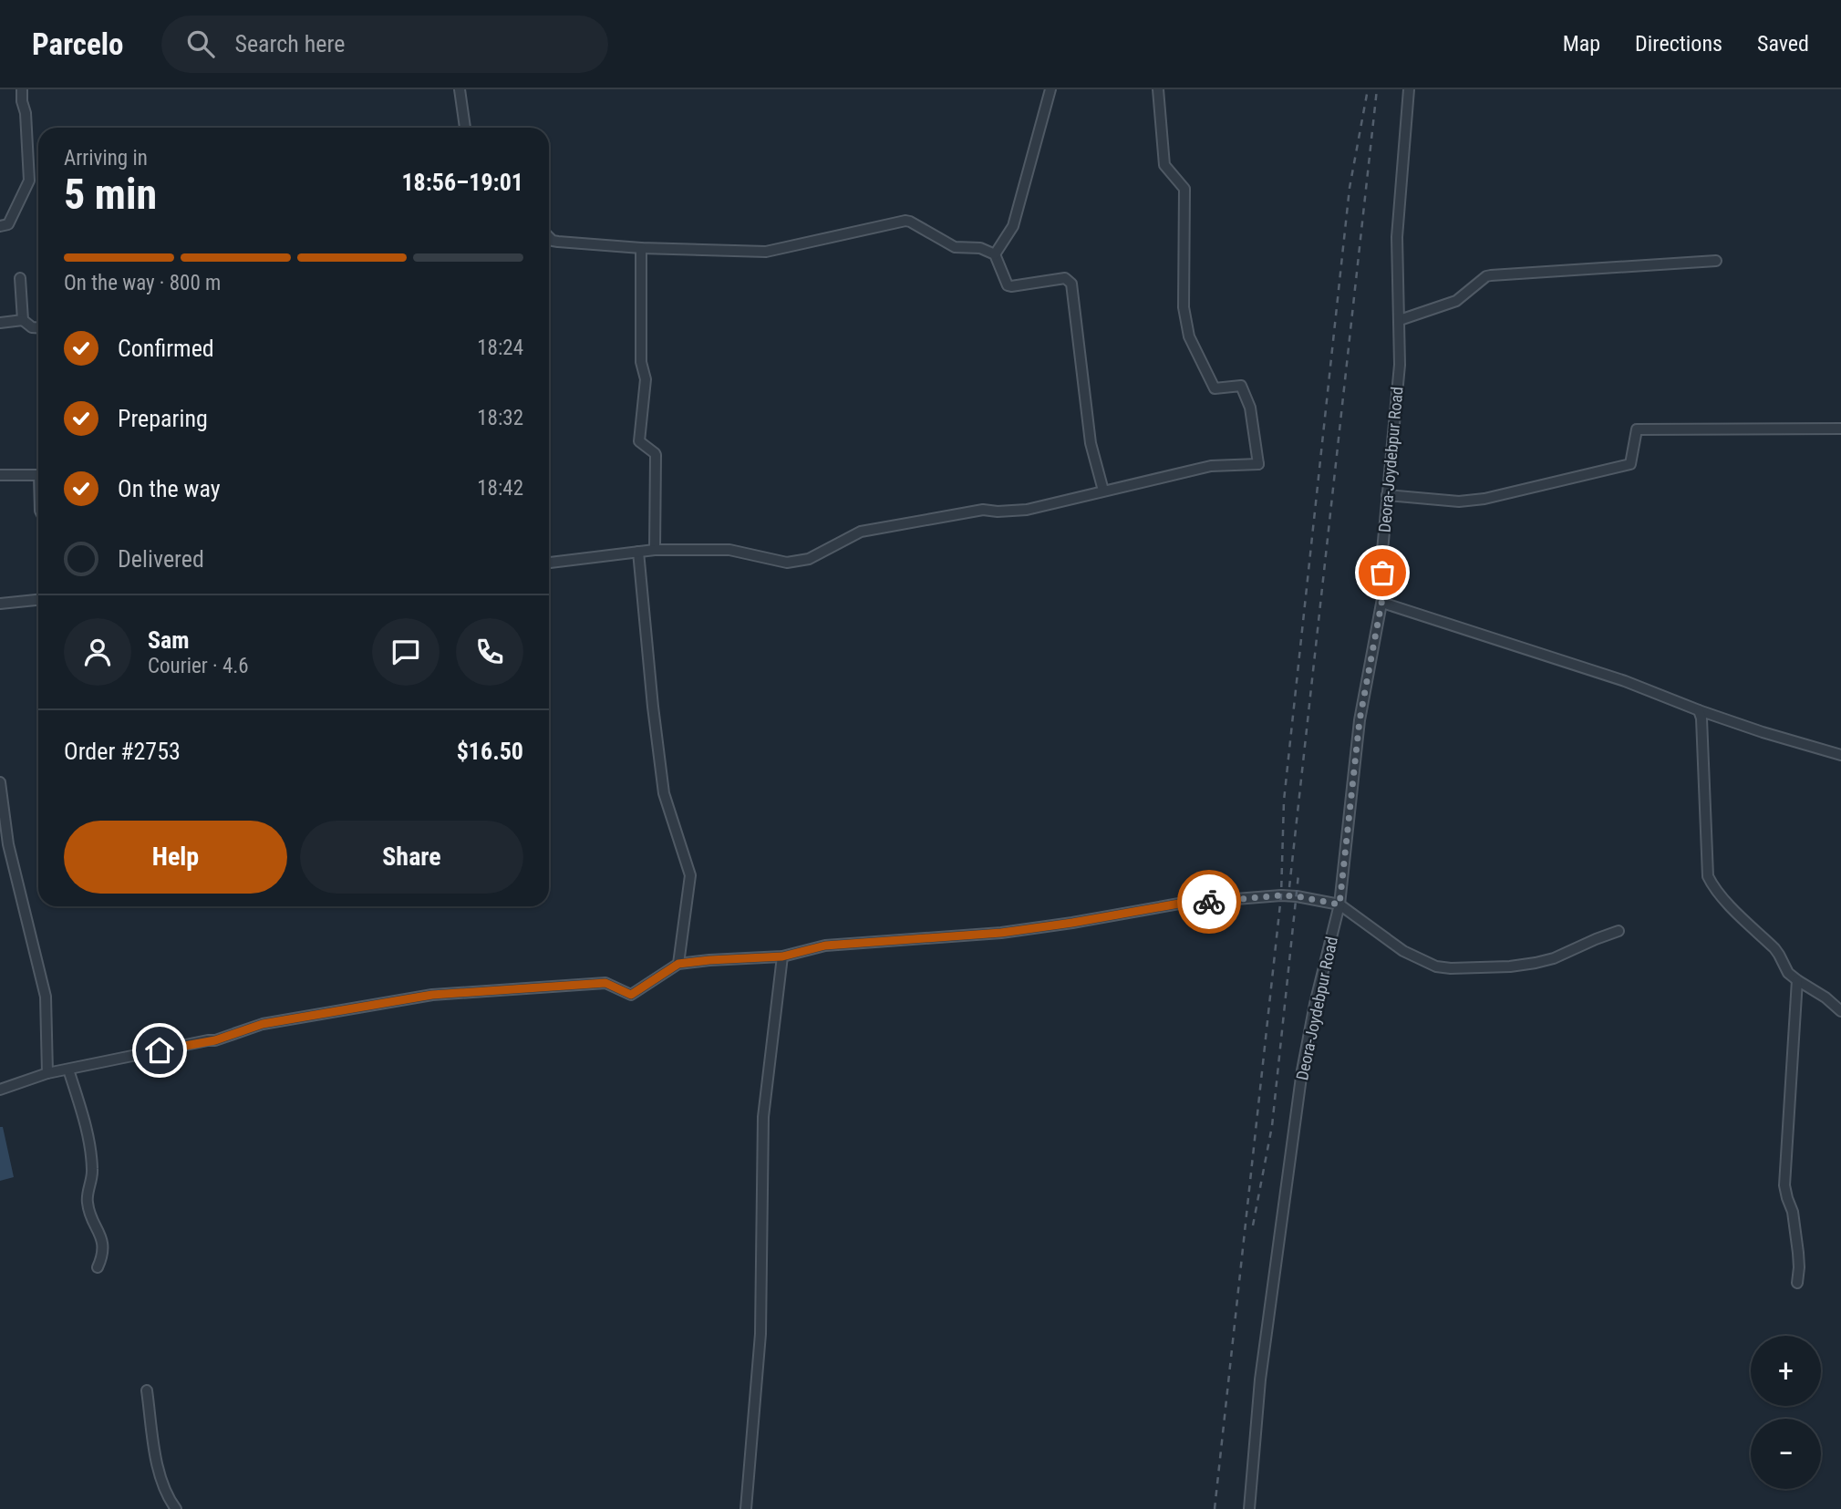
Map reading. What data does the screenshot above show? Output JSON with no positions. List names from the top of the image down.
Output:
{
  "streets": {
    "street": ["Deora-Joydebpur Road"]
  },
  "page": {
    "header": "Parcelo",
    "search": "Search here",
    "nav": ["Map", "Directions", "Saved"],
    "heading": ["5 min", "Arriving in", "18:56–19:01"],
    "panel": [
      "Sam",
      "Courier · 4.6",
      "Order #2753",
      "$16.50"
    ],
    "bar": "On the way · 800 m",
    "list": [
      ["Confirmed", "18:24"],
      ["Preparing", "18:32"],
      ["On the way", "18:42"],
      "Delivered"
    ],
    "buttons": ["Help", "Share"],
    "map_buttons": ["+", "−"]
  }
}
